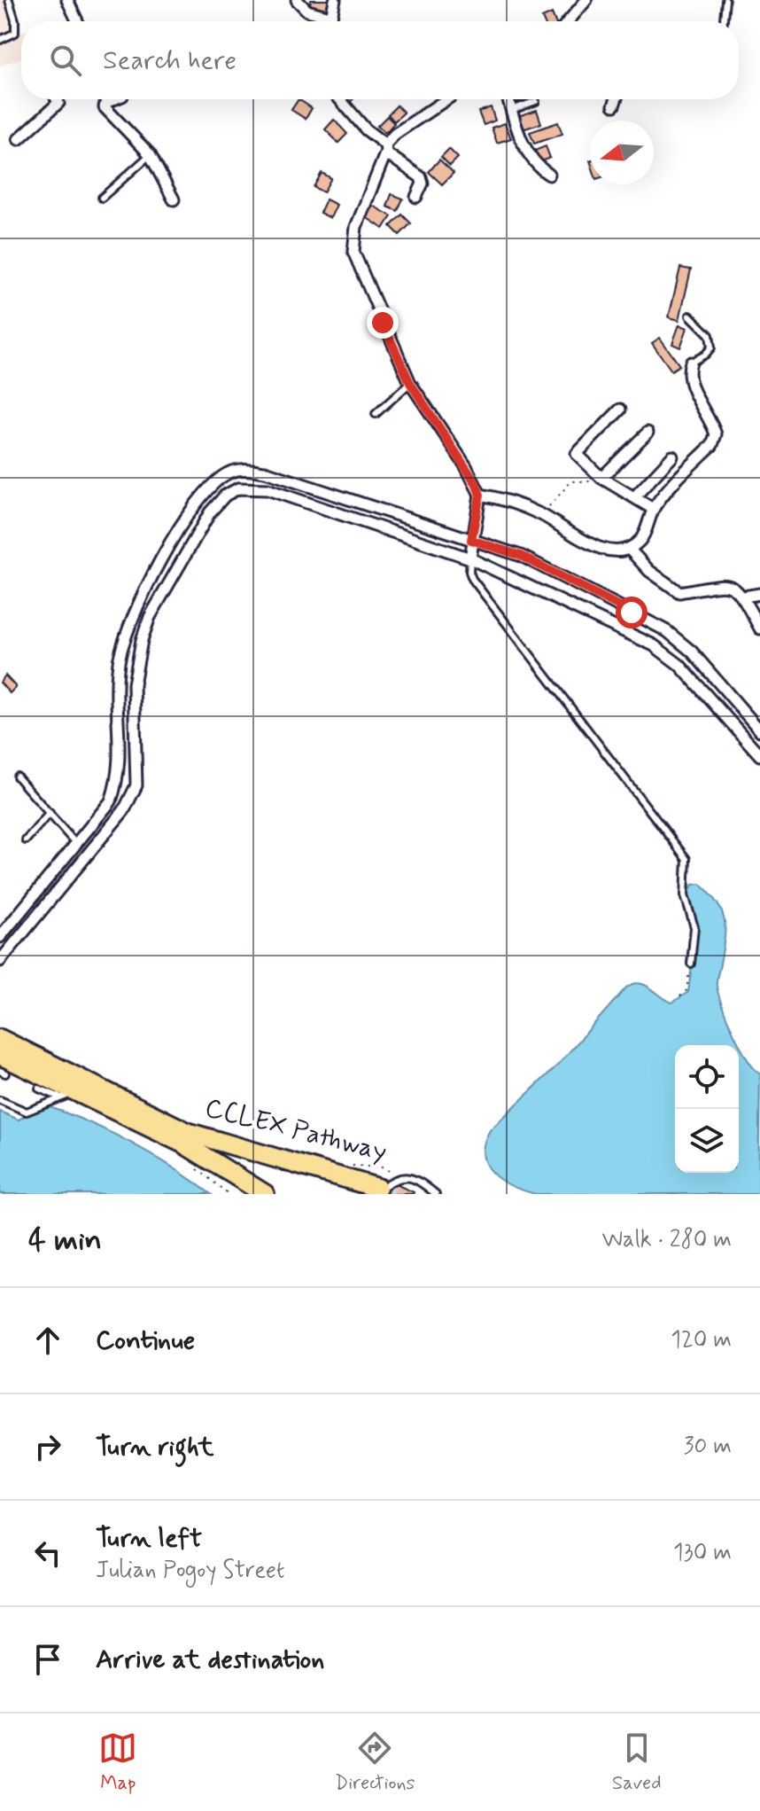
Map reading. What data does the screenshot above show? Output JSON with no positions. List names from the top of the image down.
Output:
{
  "streets": {
    "path": ["CCLEX Pathway"]
  },
  "north": "left",
  "page": {
    "search": "Search here",
    "heading": ["4 min", "Walk · 280 m"],
    "list": [
      ["Continue", "120 m"],
      ["Turn right", "30 m"],
      ["Turn left", "Julian Pogoy Street", "130 m"],
      "Arrive at destination"
    ],
    "nav": ["Map", "Directions", "Saved"]
  }
}
